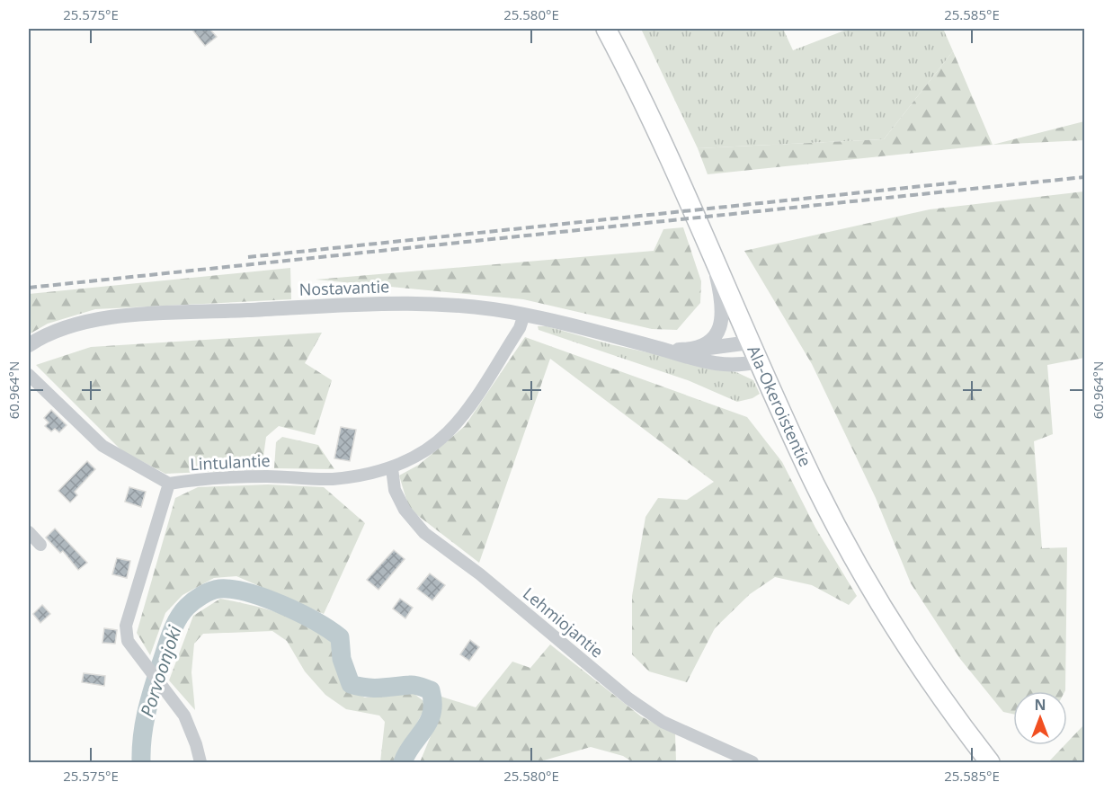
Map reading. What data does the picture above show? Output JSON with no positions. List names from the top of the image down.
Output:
{
  "streets": {
    "main road": ["Ala-Okeroistentie"],
    "street": ["Nostavantie", "Lintulantie", "Lehmiojantie"]
  },
  "crossings": [
    ["Nostavantie", "Ala-Okeroistentie"],
    ["Nostavantie", "Lintulantie"],
    ["Lintulantie", "Lehmiojantie"]
  ],
  "water": ["Porvoonjoki"],
  "north": "top",
  "coordinates": [
    "25.575°E",
    "25.580°E",
    "25.585°E",
    "60.964°N"
  ]
}
